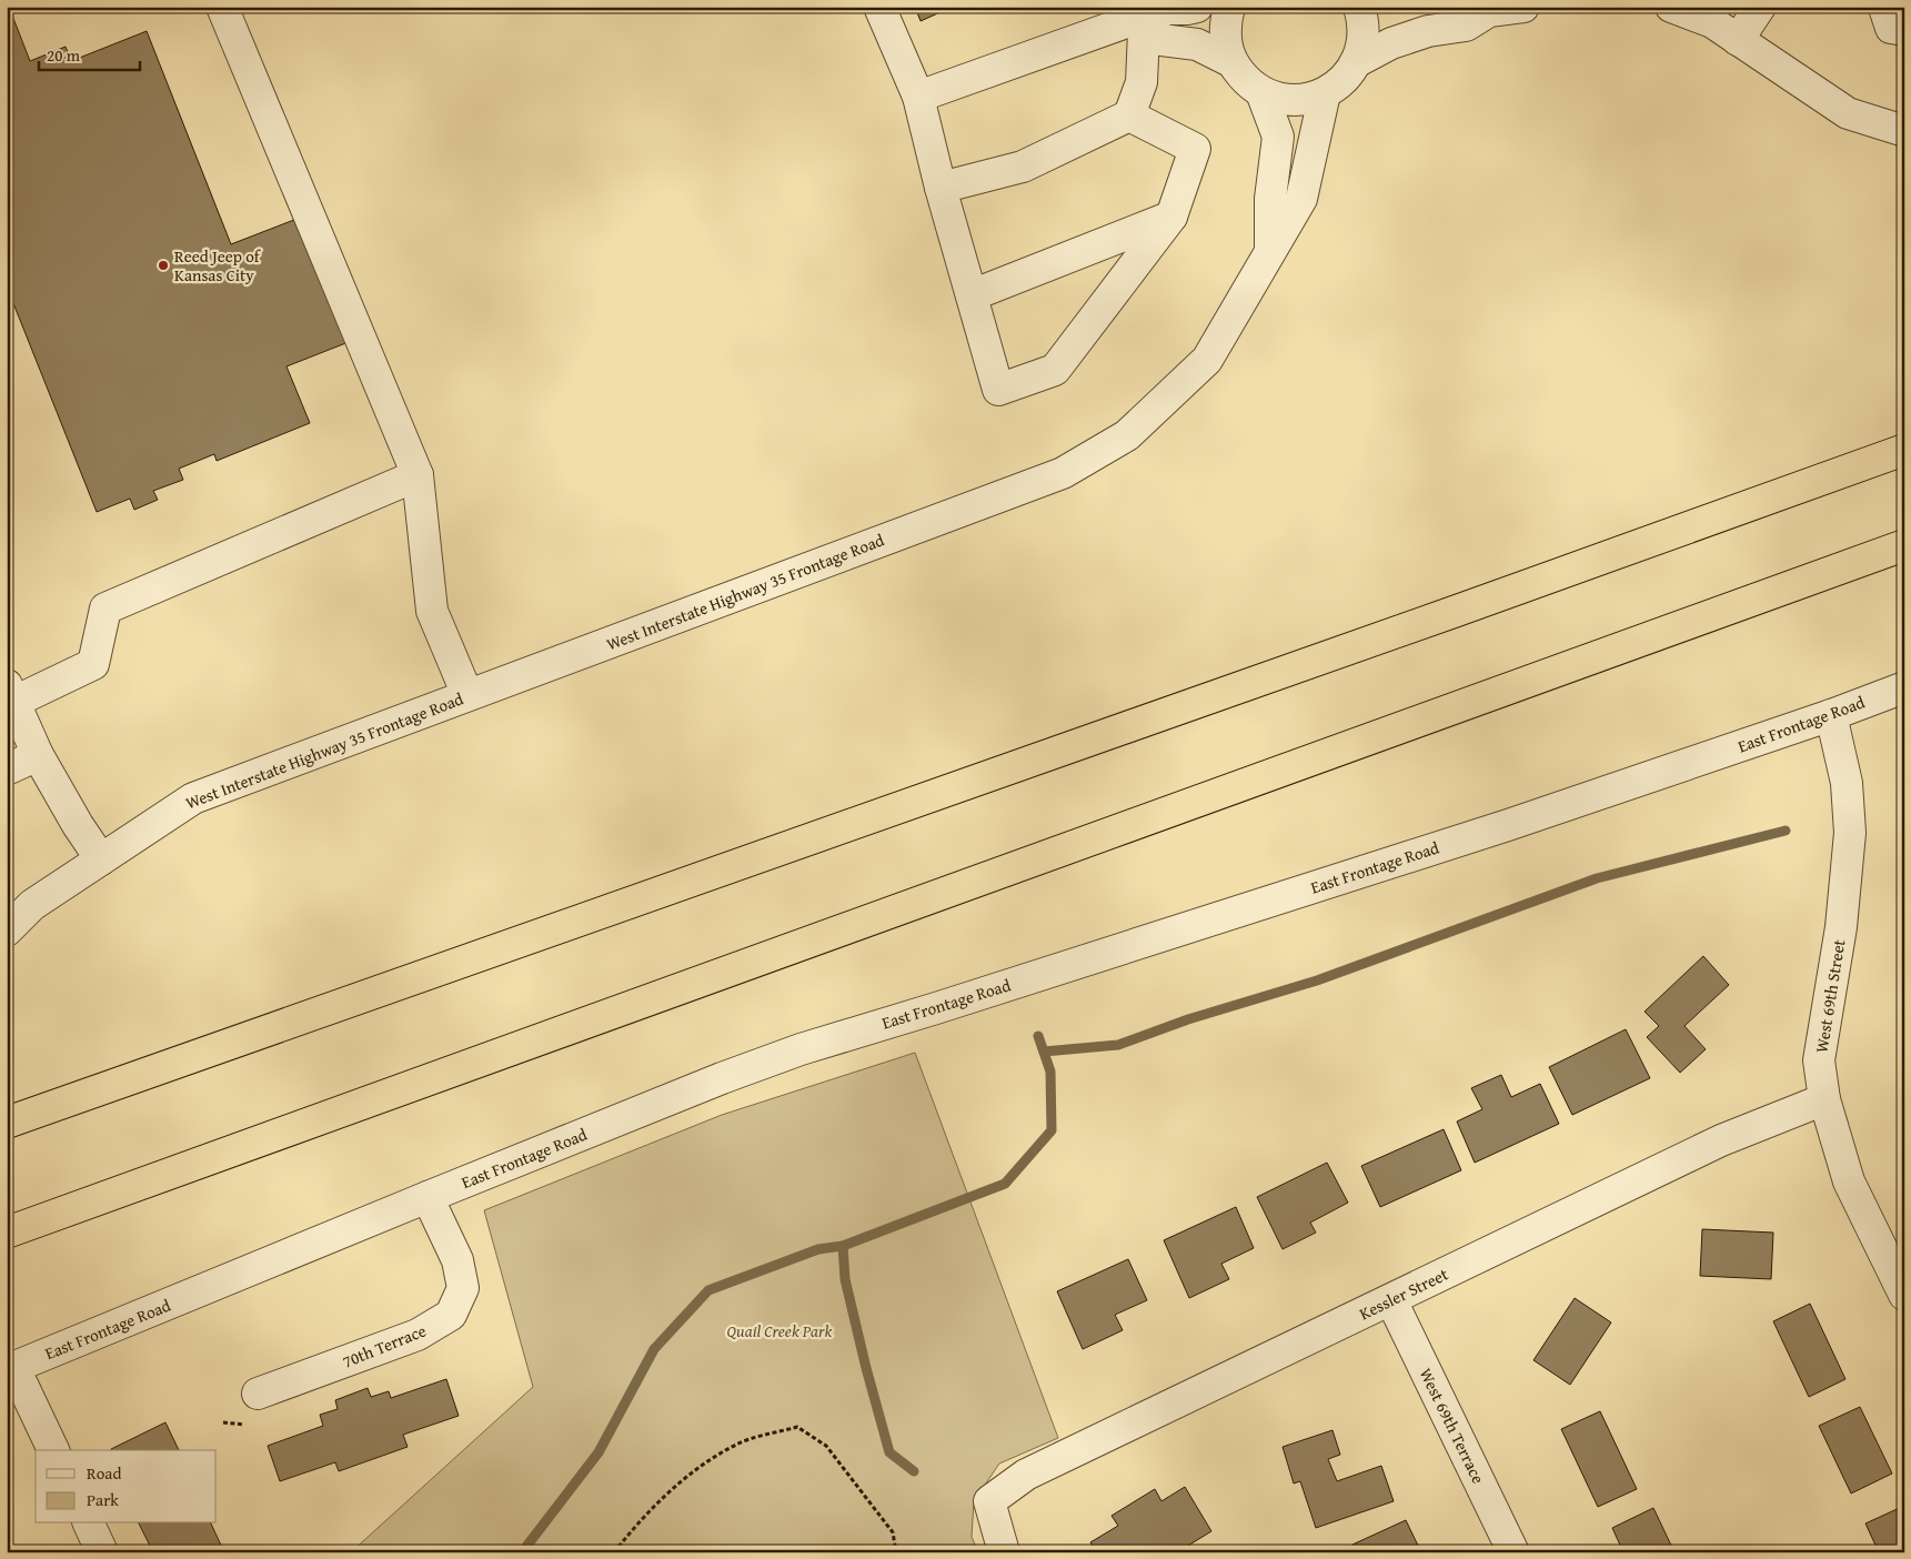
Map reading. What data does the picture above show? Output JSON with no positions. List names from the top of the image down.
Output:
{
  "streets": {
    "street": [
      "West Interstate Highway 35 Frontage Road",
      "East Frontage Road",
      "West 69th Street",
      "Kessler Street",
      "70th Terrace",
      "West 69th Terrace"
    ]
  },
  "crossings": [
    ["East Frontage Road", "West 69th Street"],
    ["East Frontage Road", "70th Terrace"],
    ["West 69th Street", "Kessler Street"],
    ["Kessler Street", "West 69th Terrace"]
  ],
  "parks": ["Quail Creek Park"],
  "places": ["Reed Jeep of Kansas City"],
  "legend": ["Road", "Park"],
  "scale_bar": "20 m"
}
